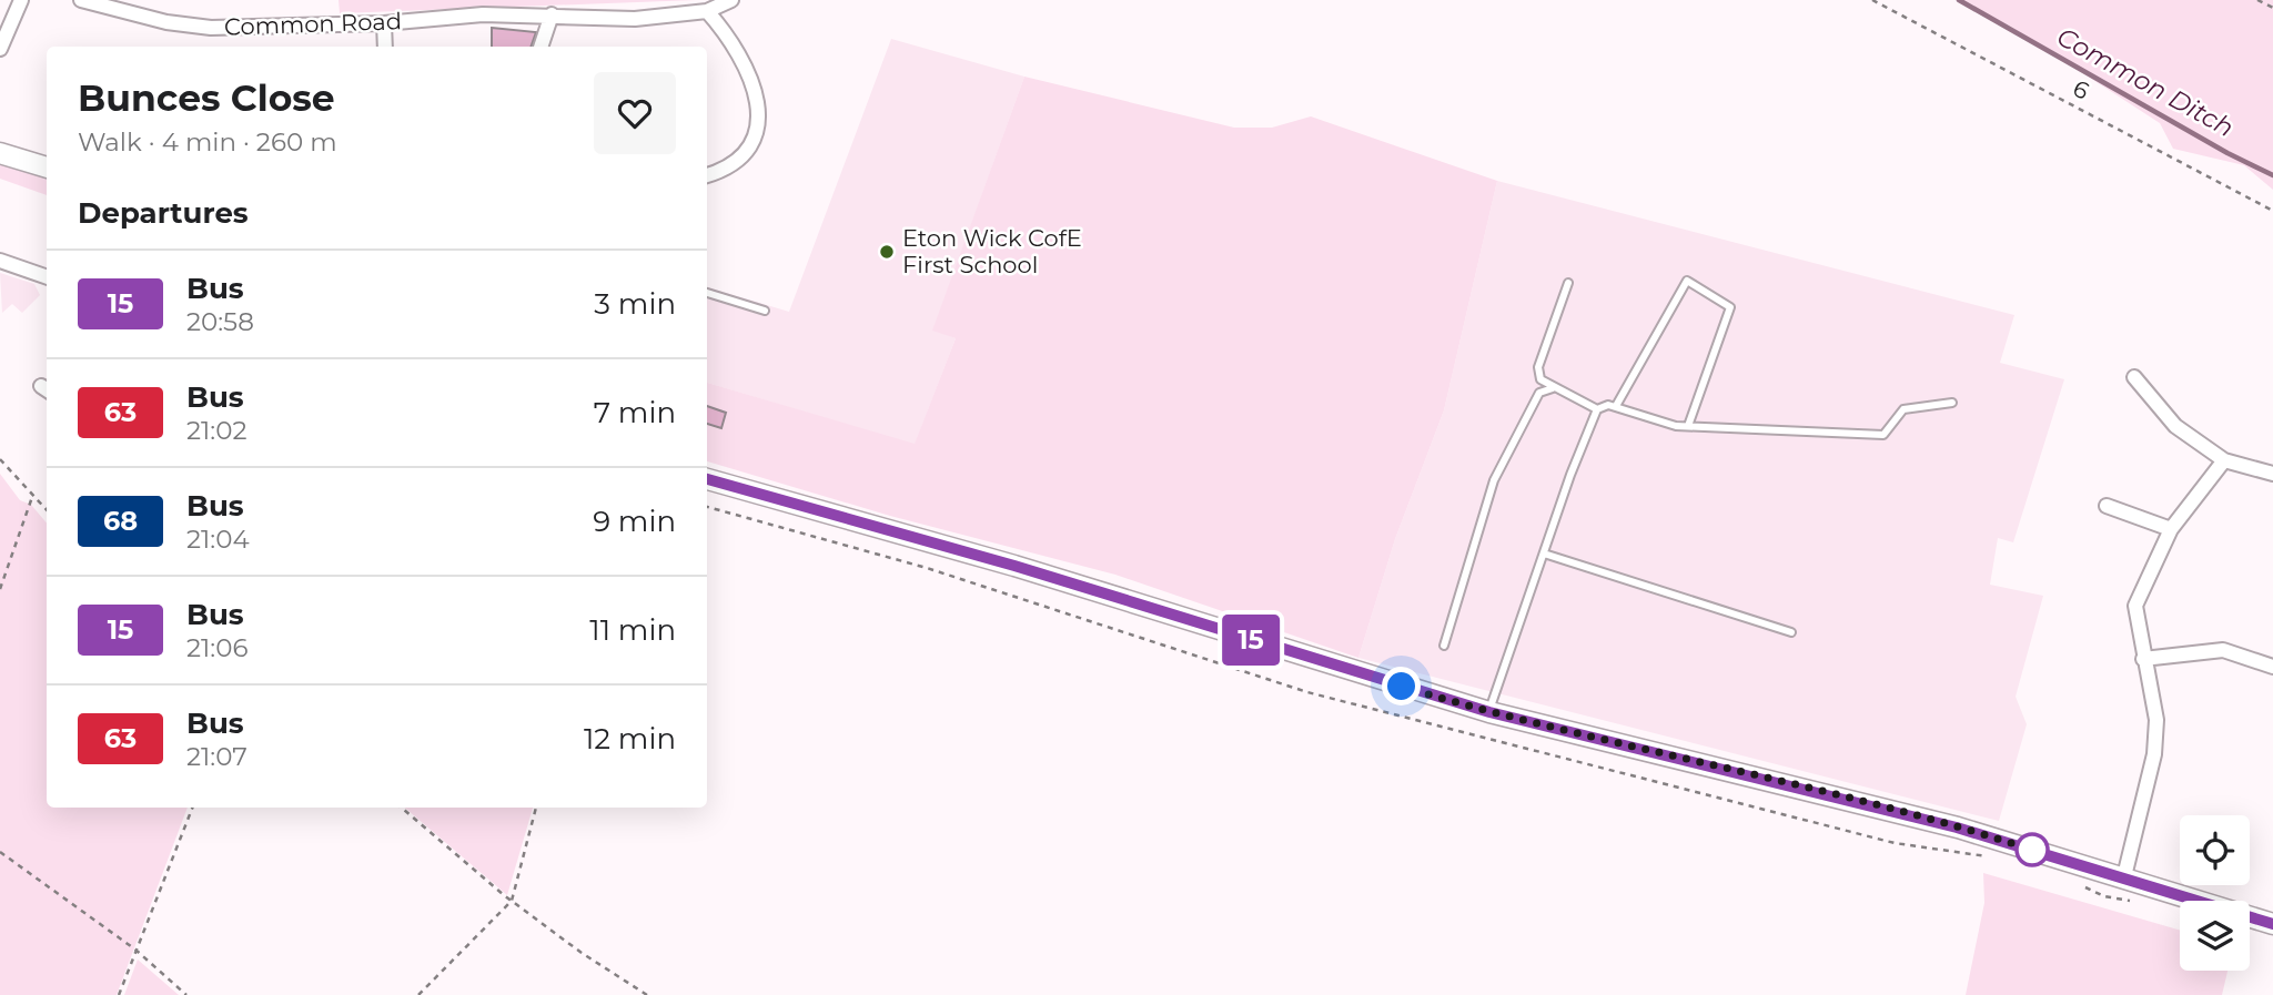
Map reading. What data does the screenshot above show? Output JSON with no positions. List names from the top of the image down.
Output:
{
  "streets": {
    "street": ["Common Road"],
    "path": ["6"]
  },
  "water": ["Common Ditch"],
  "places": ["Eton Wick CofE First School"],
  "lines": ["bus line 15"],
  "page": {
    "on_map": "15",
    "heading": [
      ["Bunces Close", "Walk · 4 min · 260 m"],
      "Departures"
    ],
    "list": [
      {
        "mark": "15",
        "name": "Bus",
        "note": "20:58",
        "value": "3 min"
      },
      {
        "mark": "63",
        "name": "Bus",
        "note": "21:02",
        "value": "7 min"
      },
      {
        "mark": "68",
        "name": "Bus",
        "note": "21:04",
        "value": "9 min"
      },
      {
        "mark": "15",
        "name": "Bus",
        "note": "21:06",
        "value": "11 min"
      },
      {
        "mark": "63",
        "name": "Bus",
        "note": "21:07",
        "value": "12 min"
      }
    ]
  }
}
